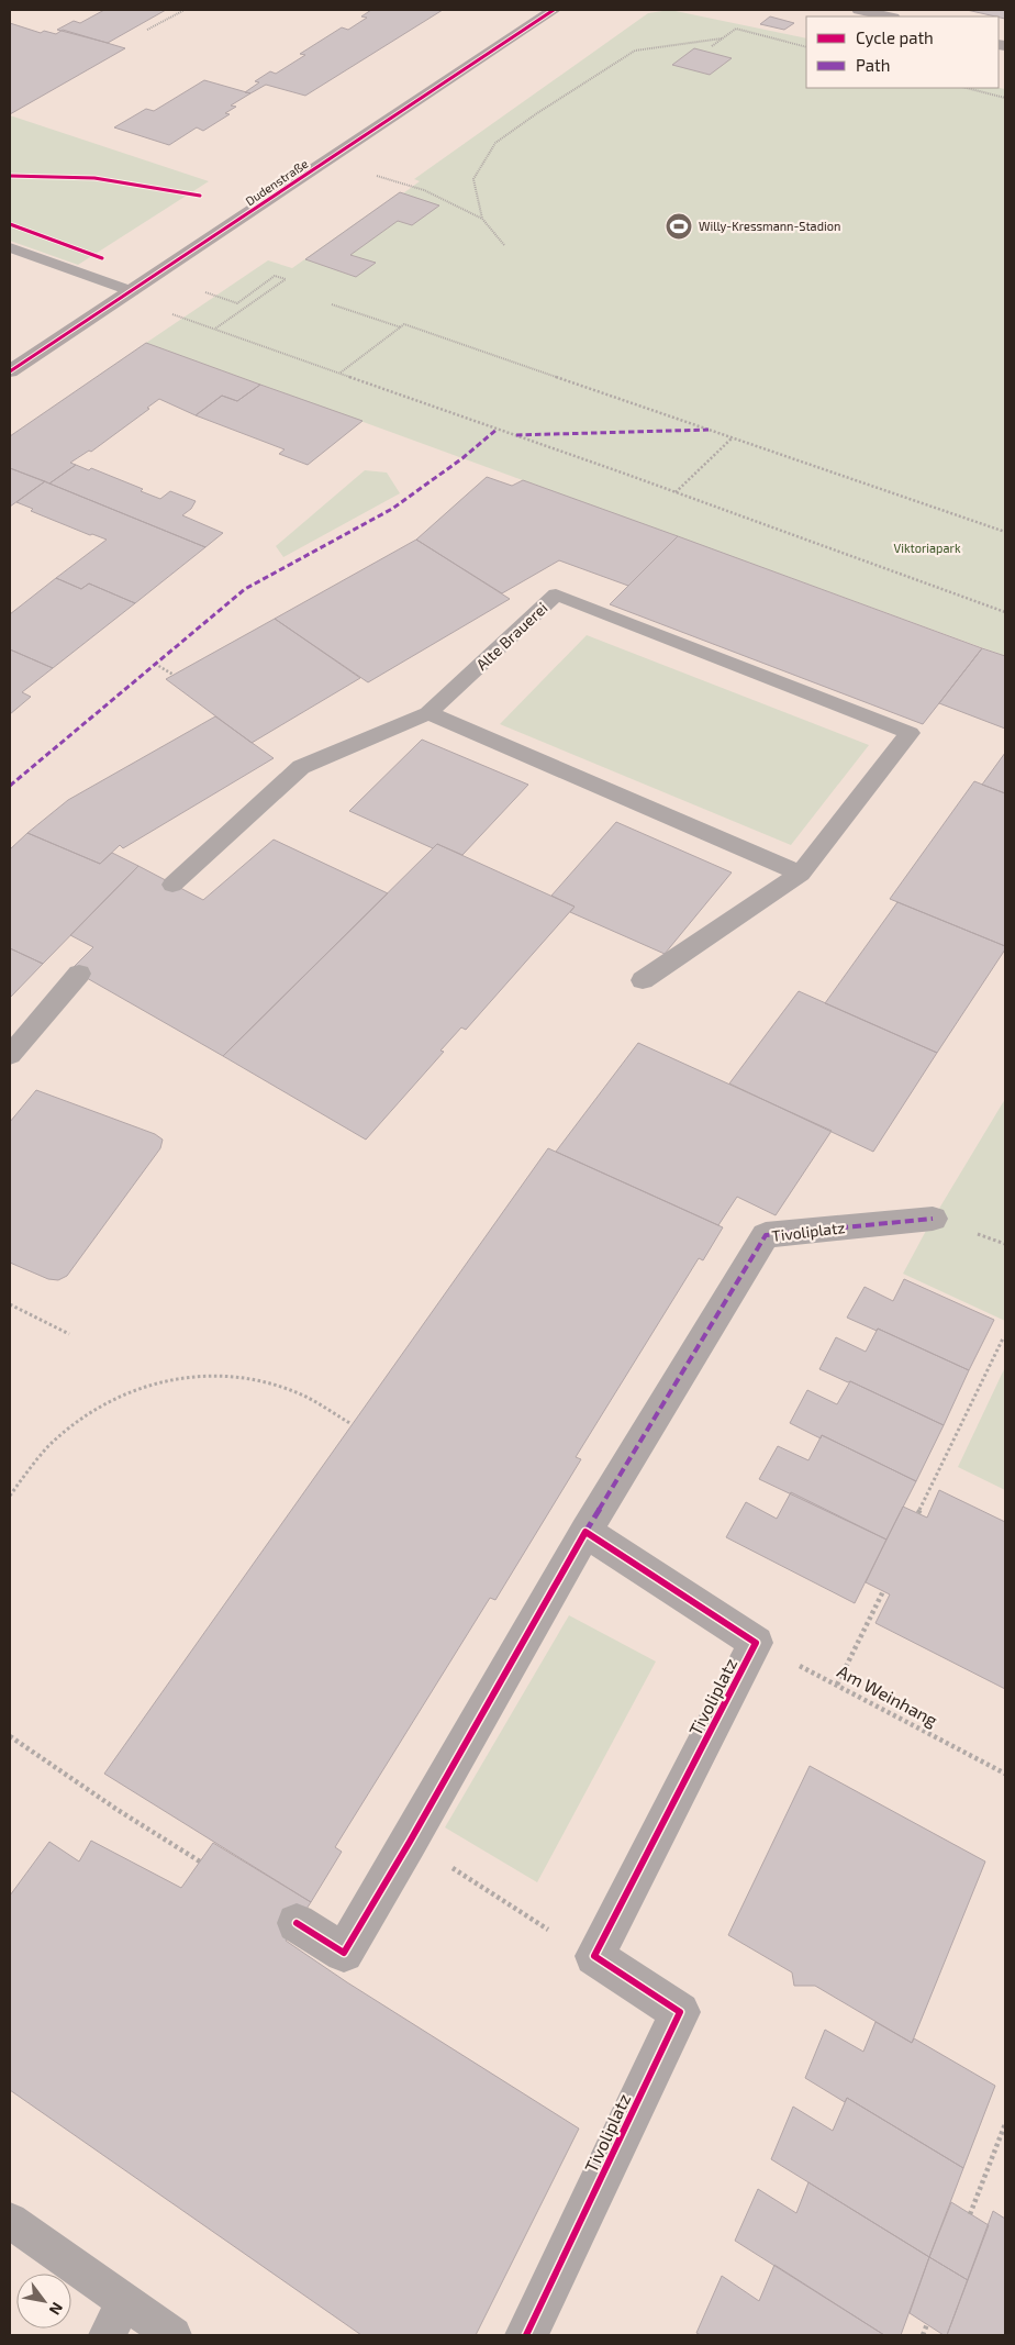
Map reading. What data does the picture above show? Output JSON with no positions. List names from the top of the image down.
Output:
{
  "streets": {
    "main road": ["Dudenstraße"],
    "street": ["Tivoliplatz"],
    "lane": ["Alte Brauerei"],
    "path": ["Am Weinhang"]
  },
  "crossings": [
    ["Tivoliplatz", "Am Weinhang"]
  ],
  "parks": ["Viktoriapark"],
  "places": {
    "sports": ["Willy-Kressmann-Stadion"]
  },
  "legend": ["Cycle path", "Path"],
  "north": "bottom right"
}
